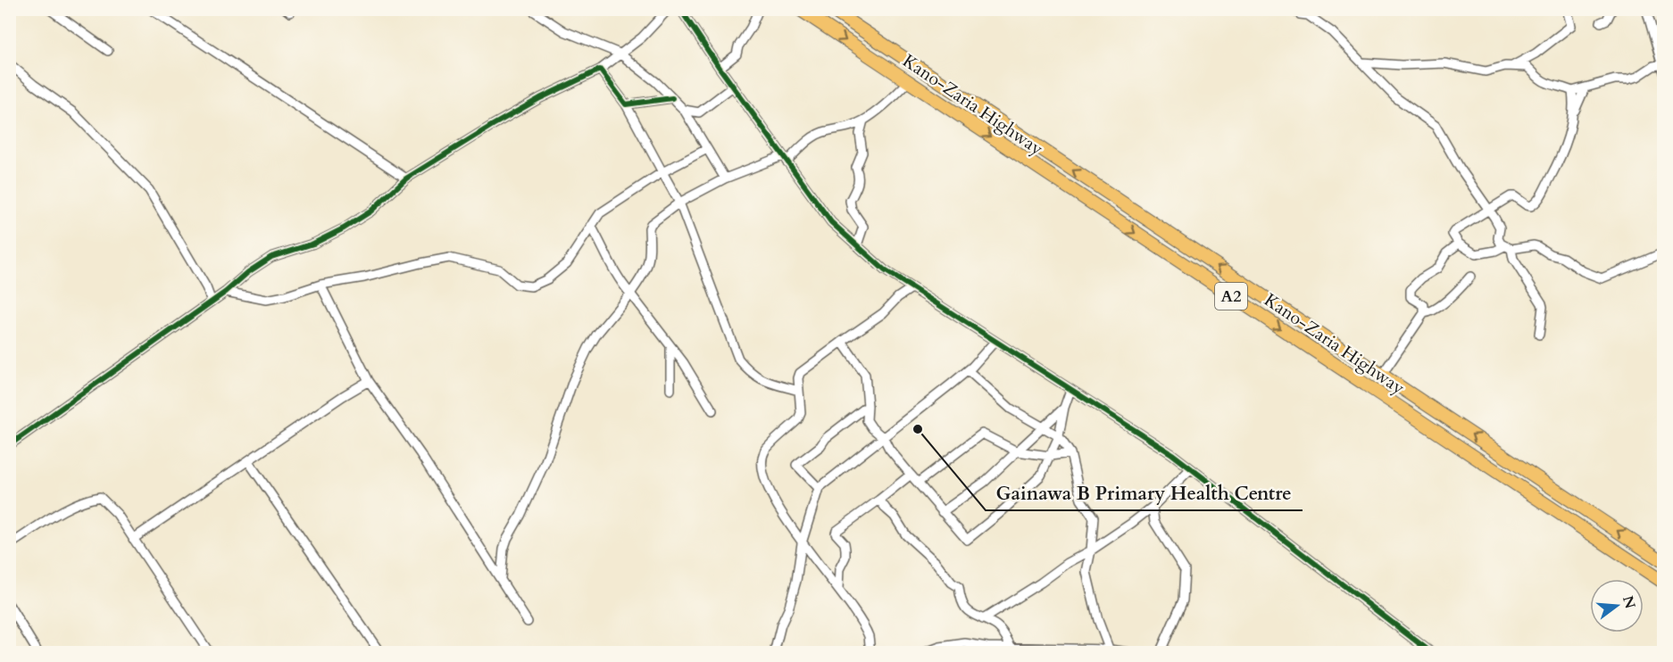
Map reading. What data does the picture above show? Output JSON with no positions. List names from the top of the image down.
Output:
{
  "streets": {
    "highway": ["Kano-Zaria Highway", "A2"]
  },
  "places": ["Gainawa B Primary Health Centre"],
  "north": "right"
}
